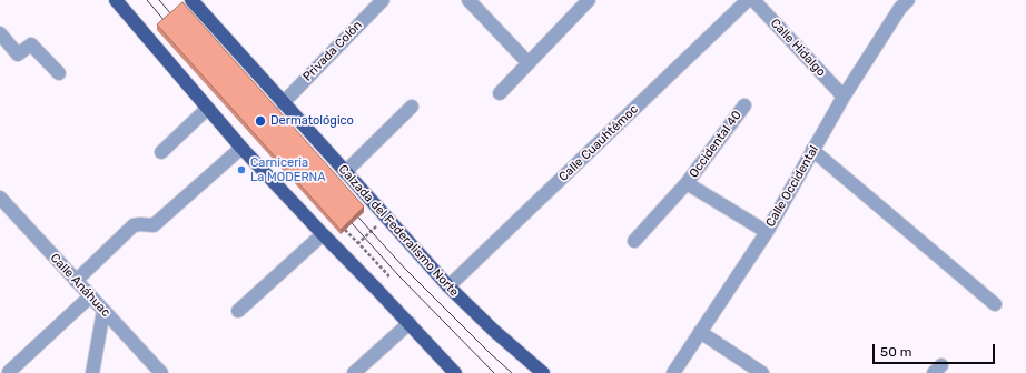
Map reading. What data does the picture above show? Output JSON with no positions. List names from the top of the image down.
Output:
{
  "streets": {
    "main road": ["Calzada del Federalismo Norte"],
    "street": [
      "Calle Hidalgo",
      "Privada Colón",
      "Calle Cuauhtémoc",
      "Occidental 40",
      "Calle Occidental",
      "Calle Anáhuac"
    ]
  },
  "crossings": [
    ["Calle Hidalgo", "Calle Occidental"],
    ["Privada Colón", "Calzada del Federalismo Norte"],
    ["Calle Cuauhtémoc", "Calzada del Federalismo Norte"],
    ["Occidental 40", "Calle Occidental"]
  ],
  "places": ["Dermatológico", "Carniceria La MODERNA"],
  "scale_bar": "50 m"
}
